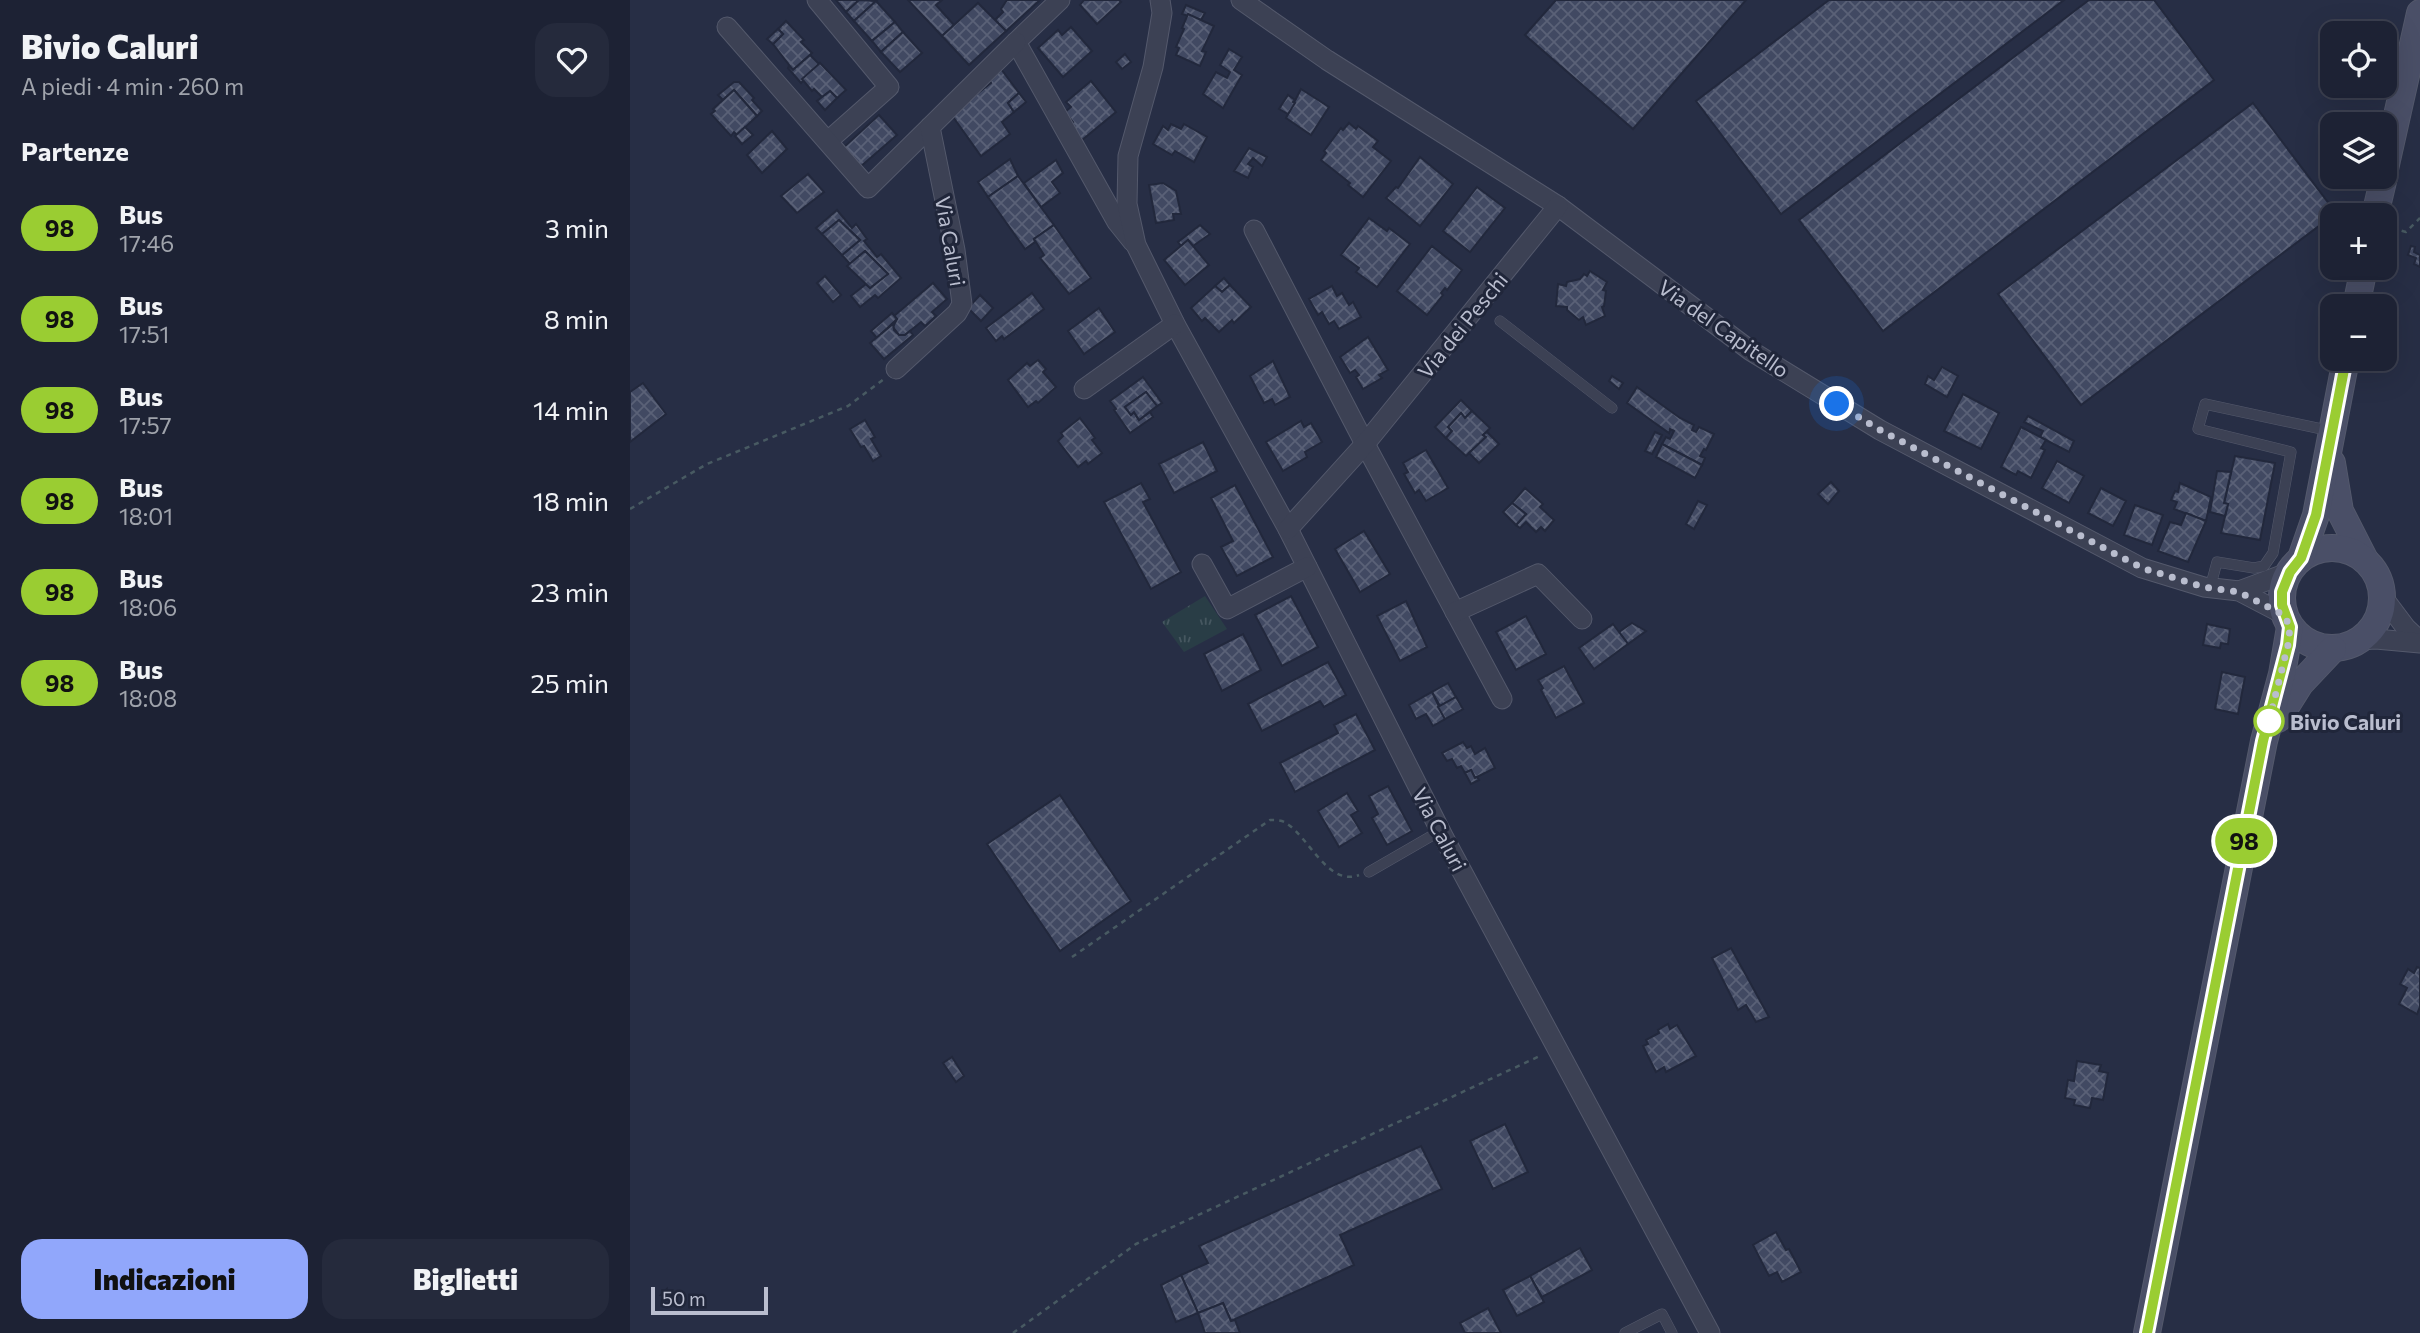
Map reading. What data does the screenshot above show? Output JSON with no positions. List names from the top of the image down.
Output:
{
  "streets": {
    "street": ["Via Caluri", "Via dei Peschi", "Via del Capitello"]
  },
  "crossings": [
    ["Via Caluri", "Via dei Peschi"],
    ["Via dei Peschi", "Via del Capitello"]
  ],
  "places": ["Bivio Caluri"],
  "lines": ["bus line 98"],
  "scale_bar": "50 m",
  "page": {
    "heading": [
      ["Bivio Caluri", "A piedi · 4 min · 260 m"],
      "Partenze"
    ],
    "on_map": "98",
    "map_buttons": ["+", "−"],
    "list": [
      {
        "mark": "98",
        "name": "Bus",
        "note": "17:46",
        "value": "3 min"
      },
      {
        "mark": "98",
        "name": "Bus",
        "note": "17:51",
        "value": "8 min"
      },
      {
        "mark": "98",
        "name": "Bus",
        "note": "17:57",
        "value": "14 min"
      },
      {
        "mark": "98",
        "name": "Bus",
        "note": "18:01",
        "value": "18 min"
      },
      {
        "mark": "98",
        "name": "Bus",
        "note": "18:06",
        "value": "23 min"
      },
      {
        "mark": "98",
        "name": "Bus",
        "note": "18:08",
        "value": "25 min"
      }
    ],
    "buttons": ["Indicazioni", "Biglietti"],
    "scale": "50 m"
  }
}
